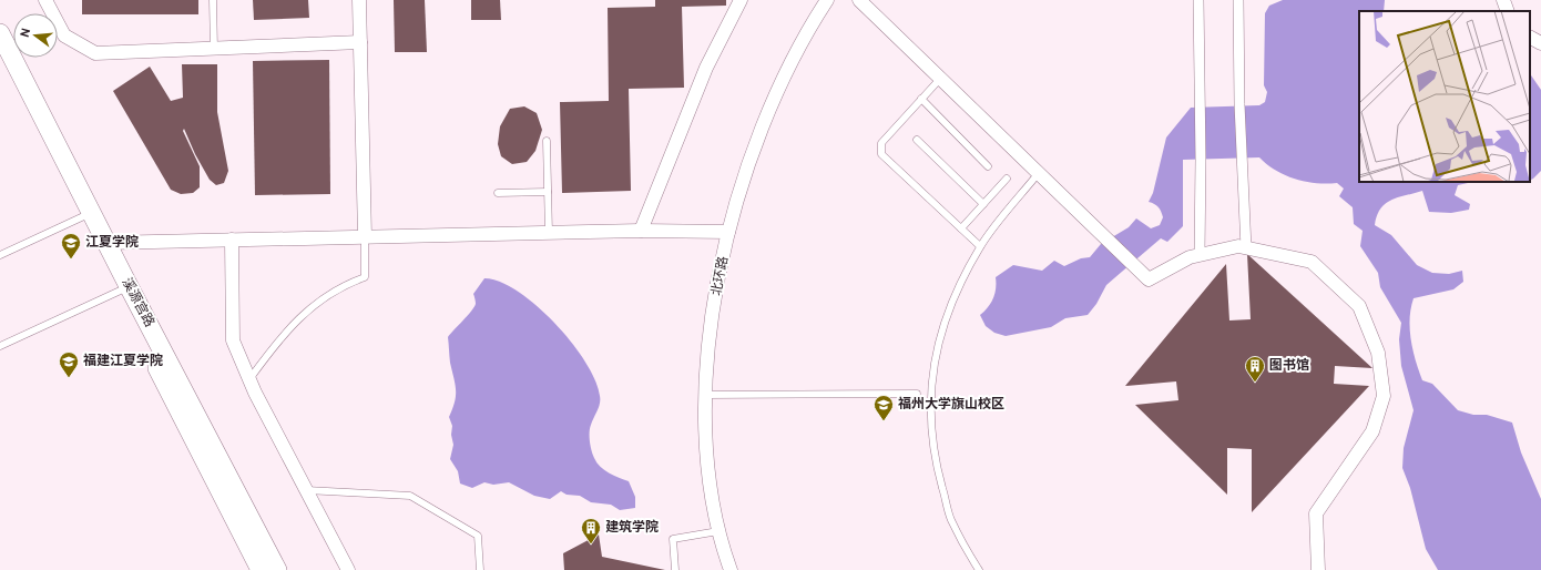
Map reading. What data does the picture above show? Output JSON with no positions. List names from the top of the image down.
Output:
{
  "streets": {
    "main road": ["溪源宫路"],
    "street": ["北环路"]
  },
  "places": {
    "school or university": ["江夏学院", "福建江夏学院", "福州大学旗山校区"],
    "building": ["图书馆", "建筑学院"]
  },
  "north": "left"
}
